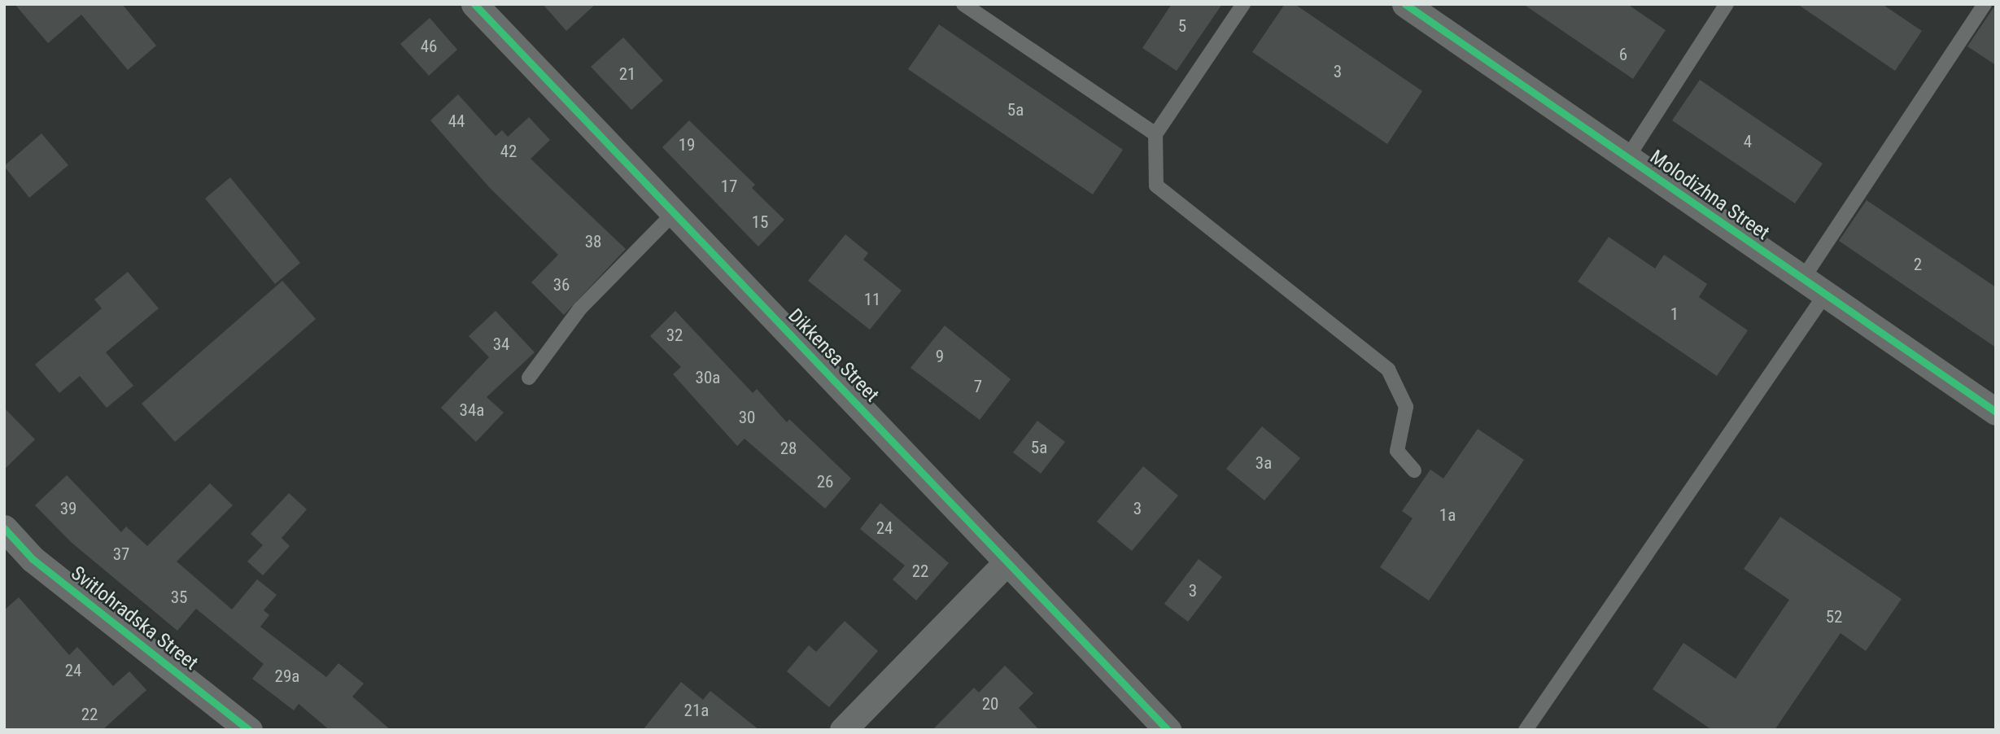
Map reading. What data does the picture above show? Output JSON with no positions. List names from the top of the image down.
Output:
{
  "streets": {
    "street": ["Molodizhna Street", "Dikkensa Street", "Svitlohradska Street"]
  },
  "house_numbers": [
    "5",
    "46",
    "6",
    "3",
    "21",
    "5а",
    "44",
    "4",
    "19",
    "42",
    "17",
    "15",
    "38",
    "2",
    "36",
    "11",
    "1",
    "32",
    "34",
    "9",
    "30а",
    "7",
    "34а",
    "30",
    "5а",
    "28",
    "3а",
    "26",
    "39",
    "3",
    "1а",
    "24",
    "37",
    "22",
    "3",
    "35",
    "52",
    "24",
    "29а",
    "20",
    "21а",
    "22"
  ]
}
